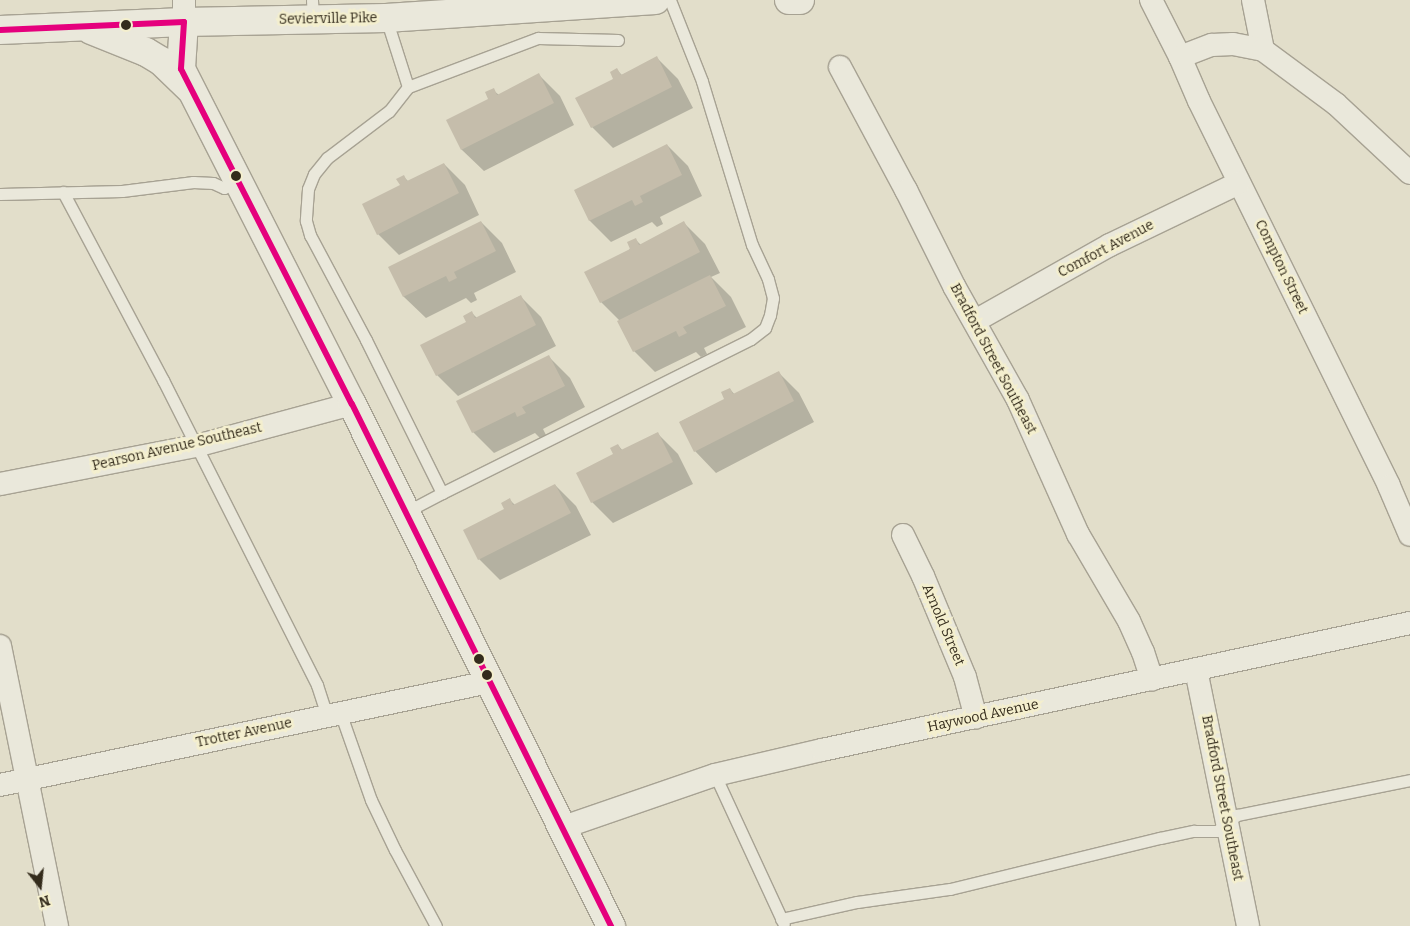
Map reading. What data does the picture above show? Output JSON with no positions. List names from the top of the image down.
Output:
{
  "streets": {
    "street": [
      "Sevierville Pike",
      "Comfort Avenue",
      "Compton Street",
      "Bradford Street Southeast",
      "Pearson Avenue Southeast",
      "Arnold Street",
      "Haywood Avenue",
      "Trotter Avenue"
    ]
  },
  "crossings": [
    ["Comfort Avenue", "Compton Street"],
    ["Comfort Avenue", "Bradford Street Southeast"],
    ["Bradford Street Southeast", "Haywood Avenue"],
    ["Arnold Street", "Haywood Avenue"]
  ],
  "north": "bottom"
}
